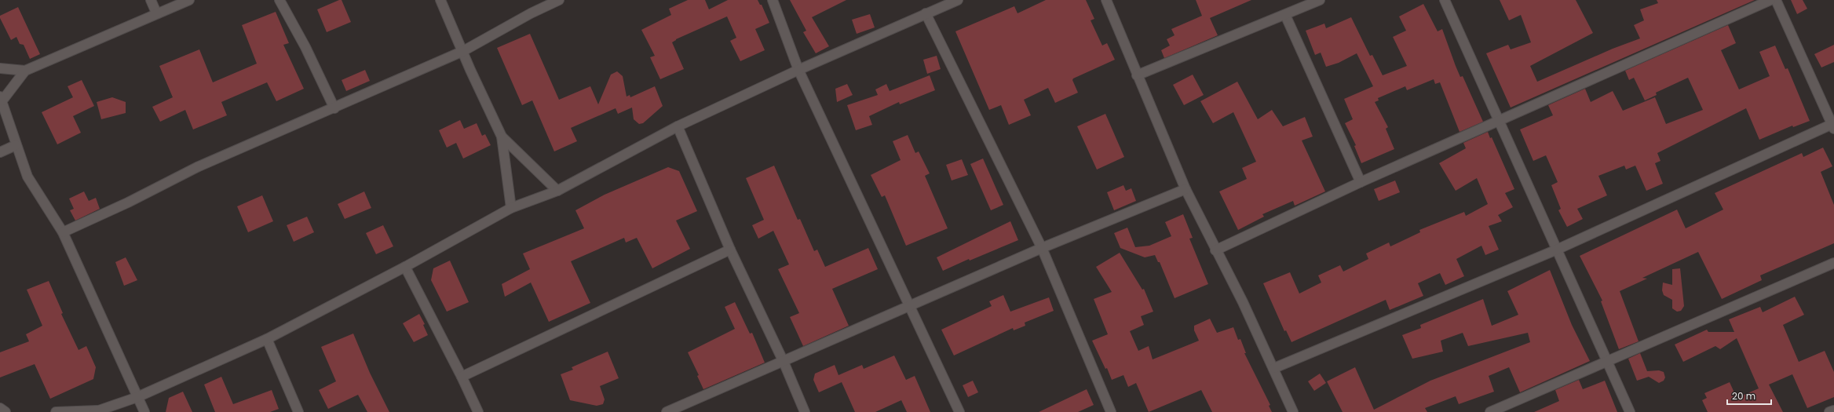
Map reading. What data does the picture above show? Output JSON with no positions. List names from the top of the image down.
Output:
{
  "scale_bar": "20 m"
}
